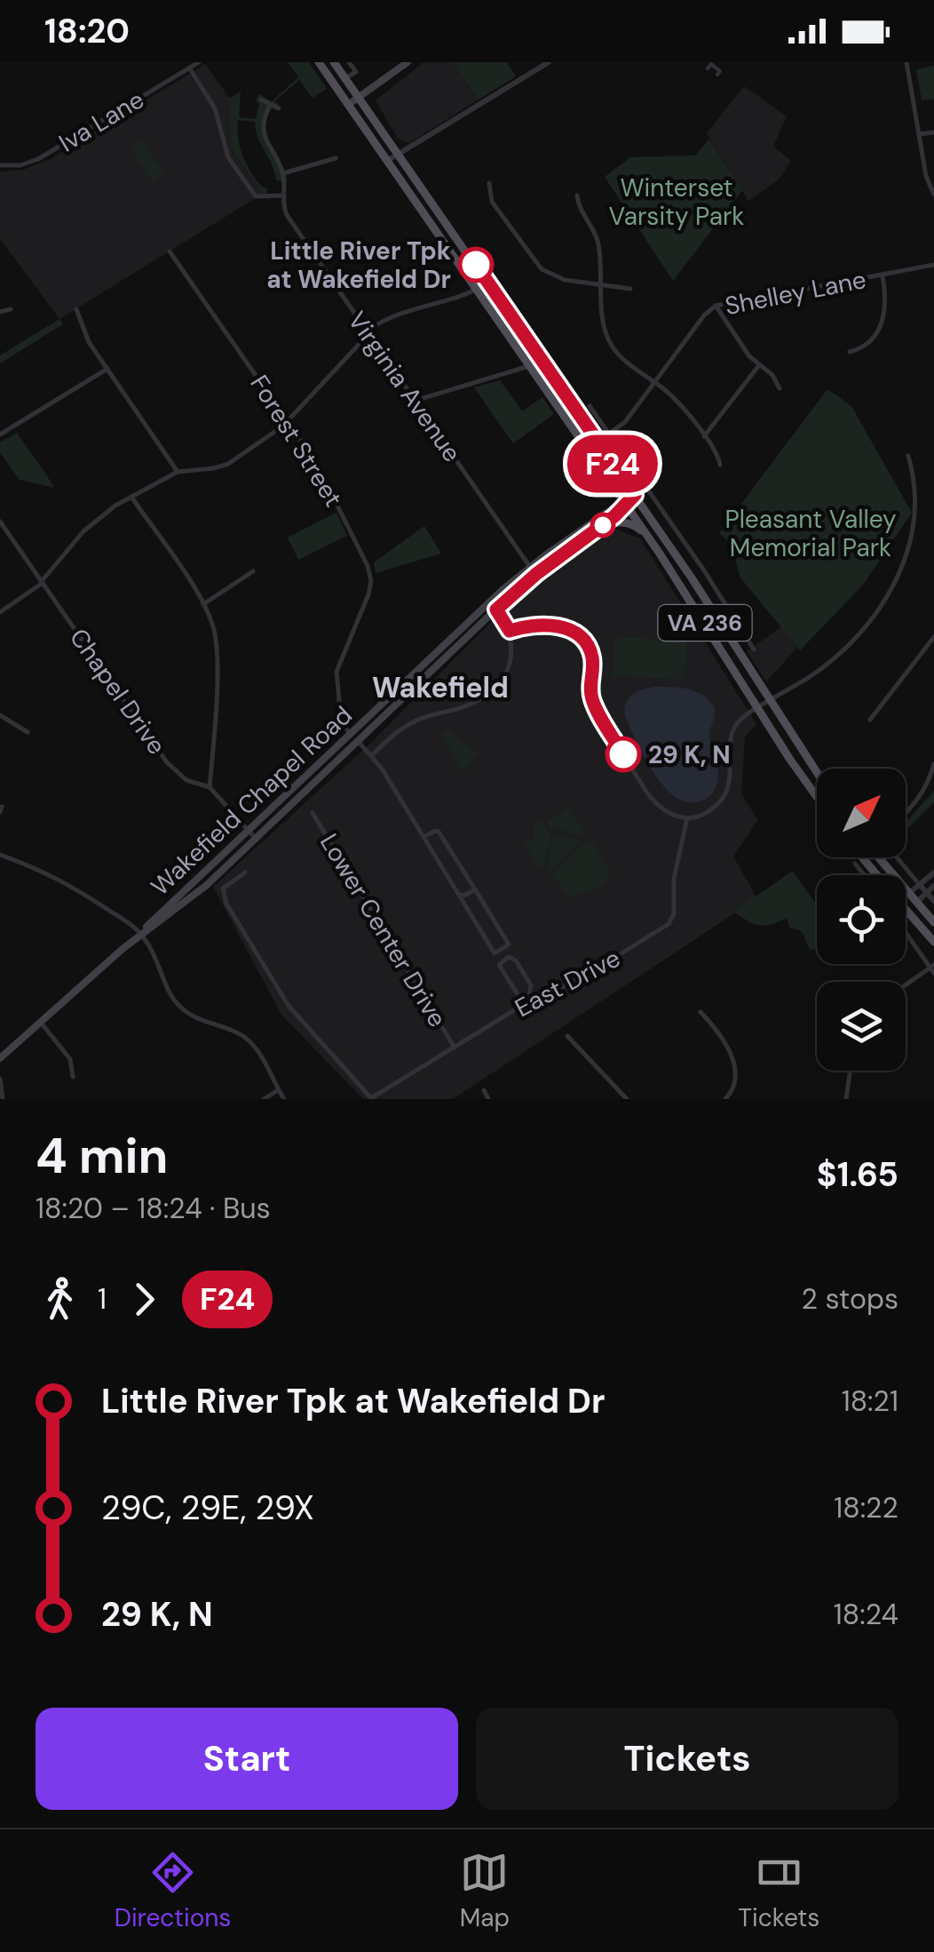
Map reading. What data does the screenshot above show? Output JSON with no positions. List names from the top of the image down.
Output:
{
  "streets": {
    "main road": ["VA 236", "Wakefield Chapel Road"],
    "street": [
      "Iva Lane",
      "Shelley Lane",
      "Virginia Avenue",
      "Forest Street",
      "Chapel Drive",
      "Lower Center Drive",
      "East Drive"
    ]
  },
  "crossings": [
    ["Virginia Avenue", "Wakefield Chapel Road"],
    ["Forest Street", "Wakefield Chapel Road"],
    ["VA 236", "Wakefield Chapel Road"],
    ["Chapel Drive", "Wakefield Chapel Road"],
    ["Lower Center Drive", "East Drive"]
  ],
  "districts": ["Wakefield"],
  "parks": ["Winterset Varsity Park", "Pleasant Valley Memorial Park"],
  "places": ["Little River Tpk at Wakefield Dr", "29 K, N"],
  "lines": ["bus line F24"],
  "north": "top right",
  "page": {
    "status": "18:20",
    "on_map": "F24",
    "heading": ["4 min", "18:20 – 18:24 · Bus", "$1.65"],
    "legs": ["1", "F24", "2 stops"],
    "list": [
      {
        "name": "Little River Tpk at Wakefield Dr",
        "value": "18:21"
      },
      {
        "name": "29C, 29E, 29X",
        "value": "18:22"
      },
      {
        "name": "29 K, N",
        "value": "18:24"
      }
    ],
    "buttons": ["Start", "Tickets"],
    "tabs": ["Directions", "Map", "Tickets"]
  }
}
